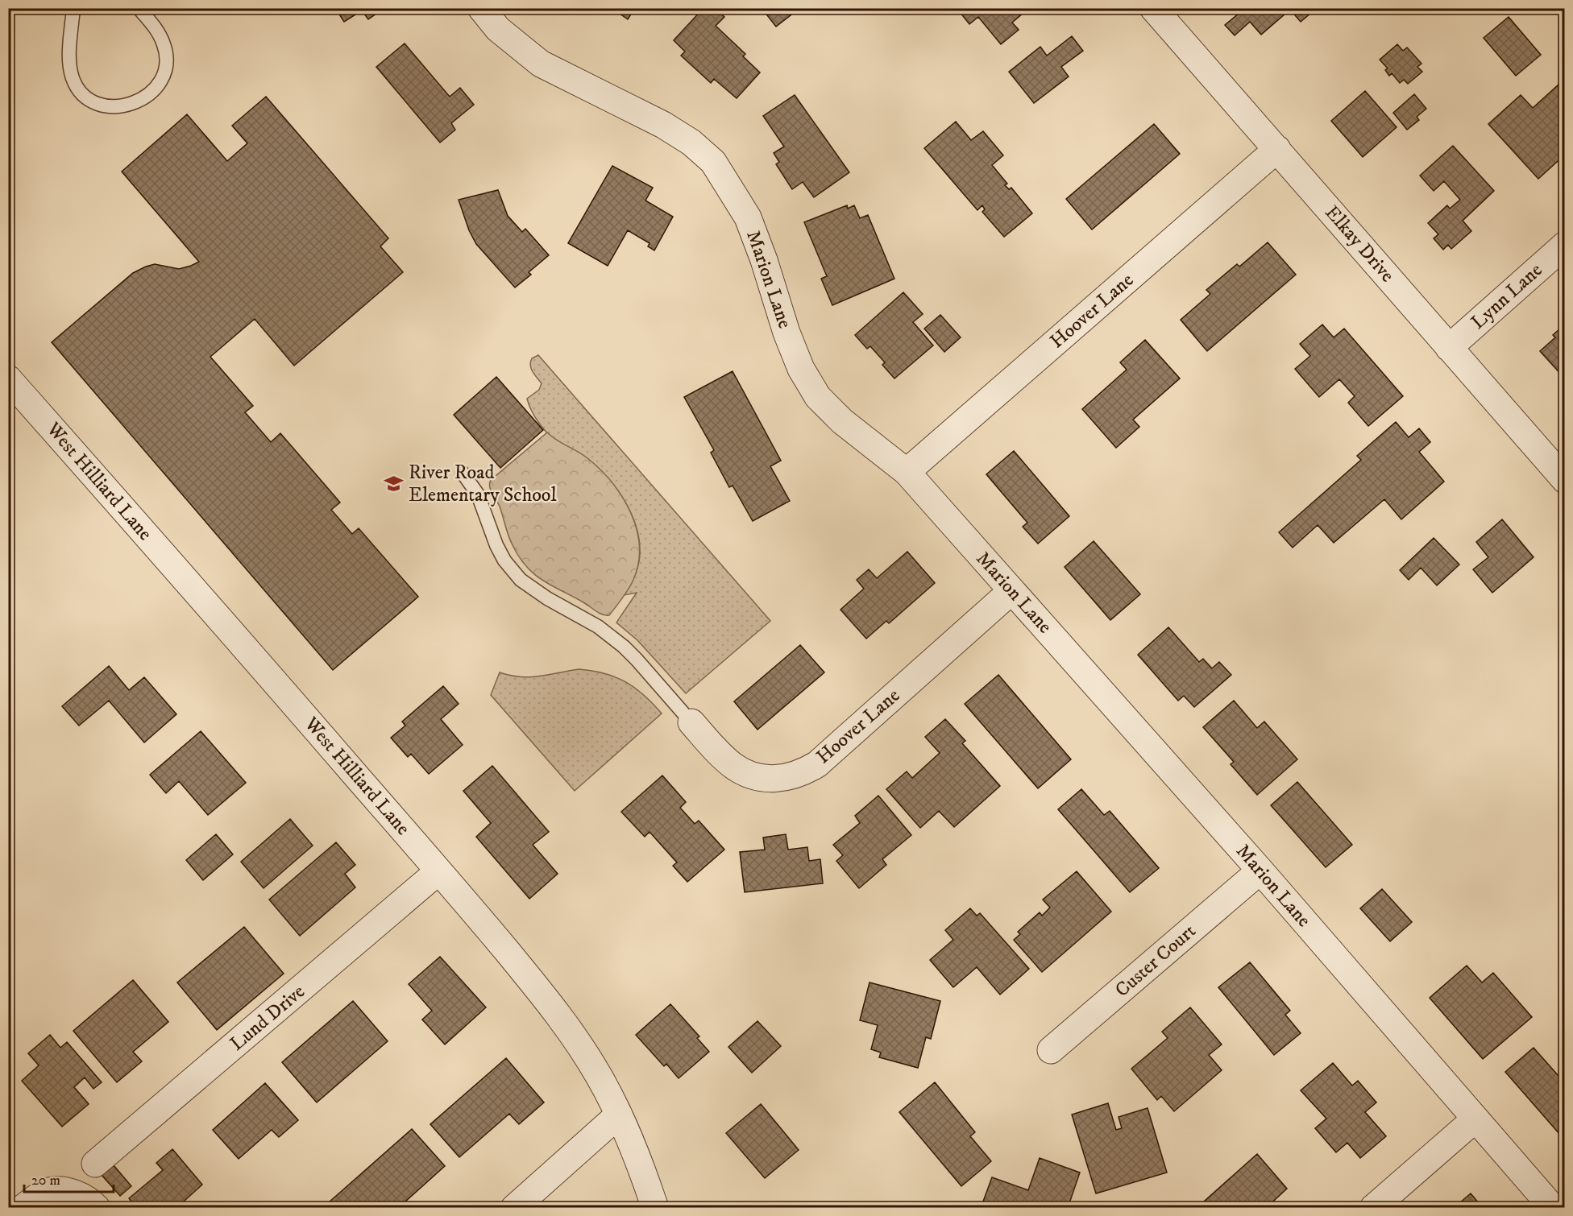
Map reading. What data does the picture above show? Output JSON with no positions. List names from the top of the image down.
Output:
{
  "streets": {
    "street": [
      "Elkay Drive",
      "Marion Lane",
      "Lynn Lane",
      "Hoover Lane",
      "West Hilliard Lane",
      "Custer Court",
      "Lund Drive"
    ]
  },
  "crossings": [
    ["Elkay Drive", "Lynn Lane"],
    ["Elkay Drive", "Hoover Lane"],
    ["Marion Lane", "Hoover Lane"],
    ["Marion Lane", "Custer Court"],
    ["West Hilliard Lane", "Lund Drive"]
  ],
  "places": {
    "school or university": ["River Road Elementary School"]
  },
  "scale_bar": "20 m"
}
